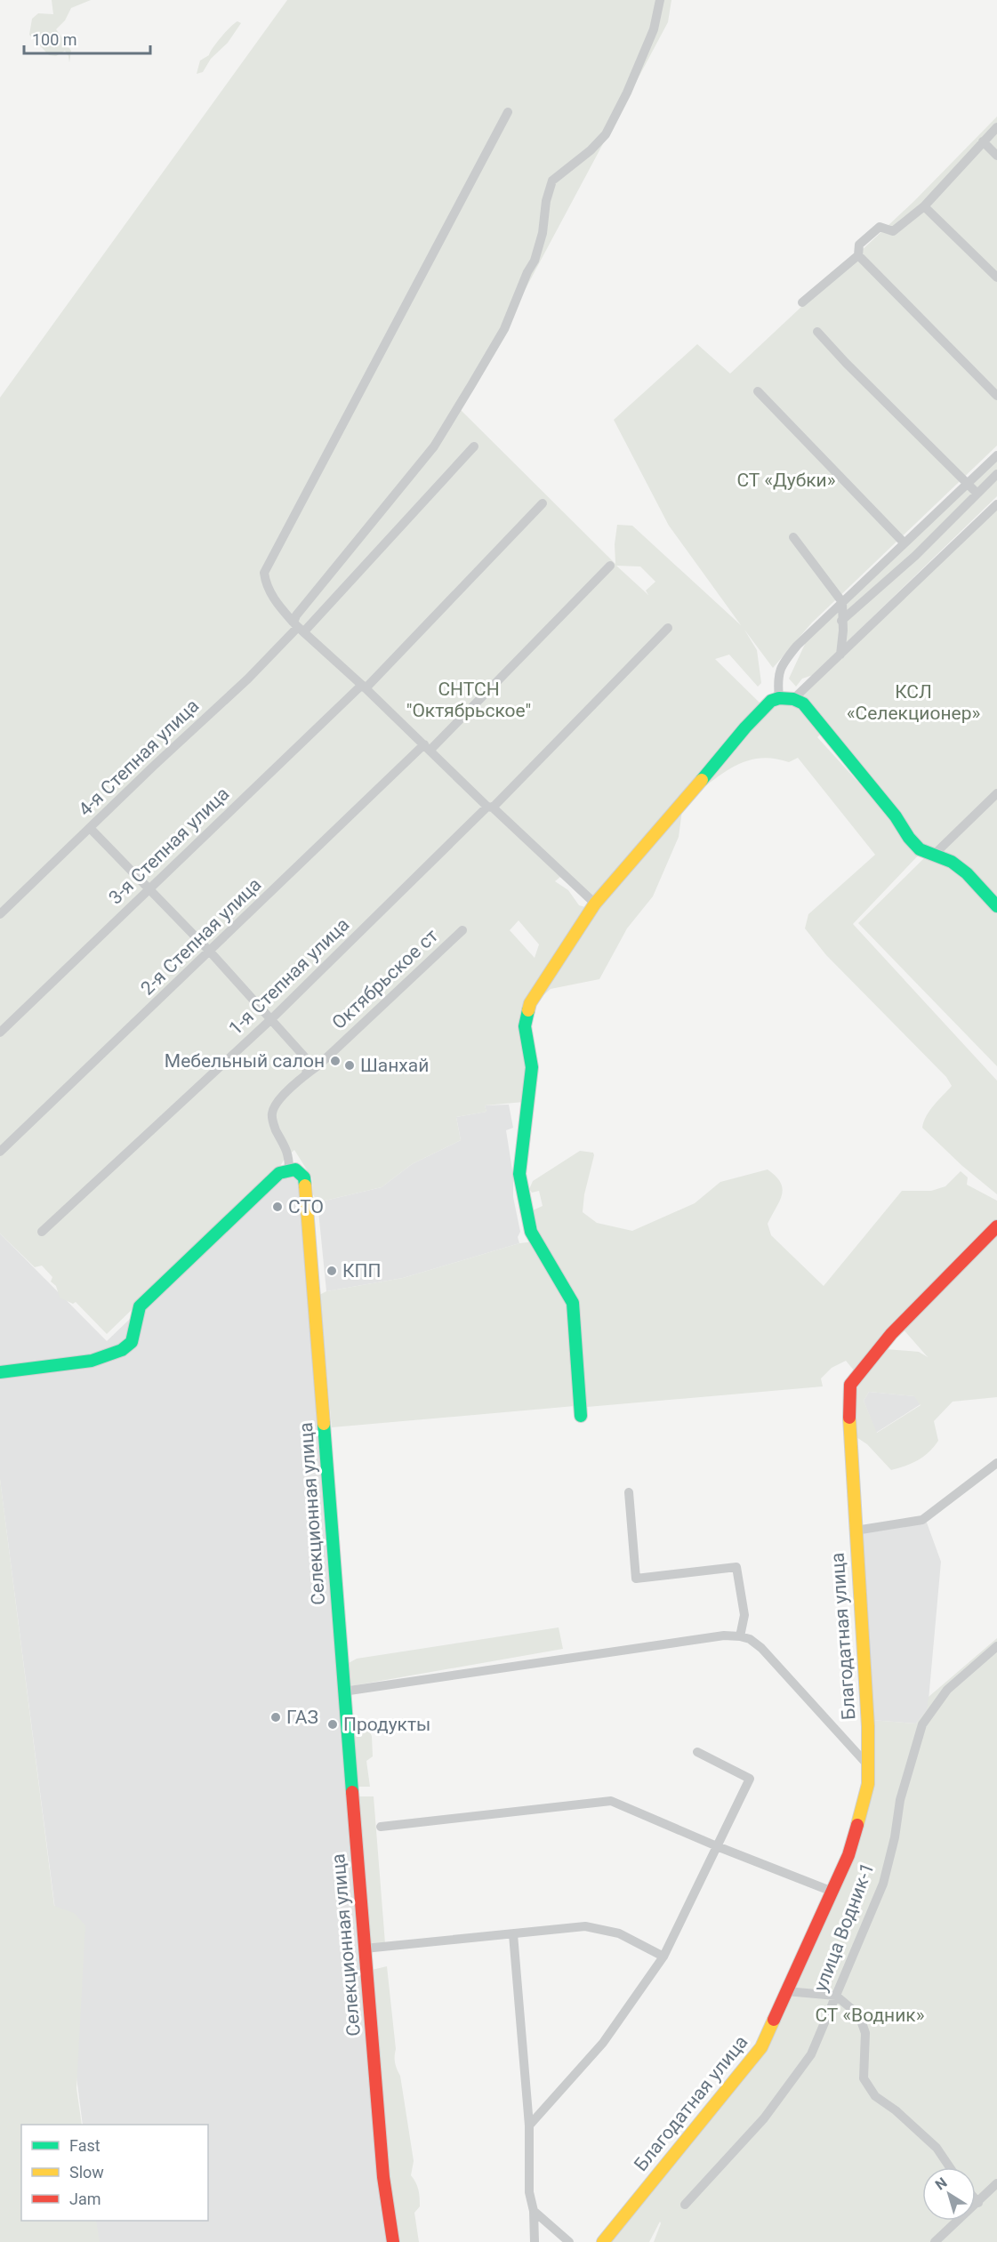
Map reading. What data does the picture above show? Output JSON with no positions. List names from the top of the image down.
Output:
{
  "streets": {
    "street": [
      "4-я Степная улица",
      "3-я Степная улица",
      "2-я Степная улица",
      "1-я Степная улица",
      "Октябрьское ст",
      "Селекционная улица",
      "Благодатная улица",
      "улица Водник-1"
    ]
  },
  "crossings": [
    ["Октябрьское ст", "Селекционная улица"]
  ],
  "parks": [
    "СТ «Дубки»",
    "СНТСН \"Октябрьское\"",
    "КСЛ «Селекционер»",
    "СТ «Водник»"
  ],
  "places": [
    "Мебельный салон",
    "Шанхай",
    "СТО",
    "КПП",
    "ГАЗ",
    "Продукты"
  ],
  "legend": ["Fast", "Slow", "Jam"],
  "scale_bar": "100 m",
  "north": "top left"
}
